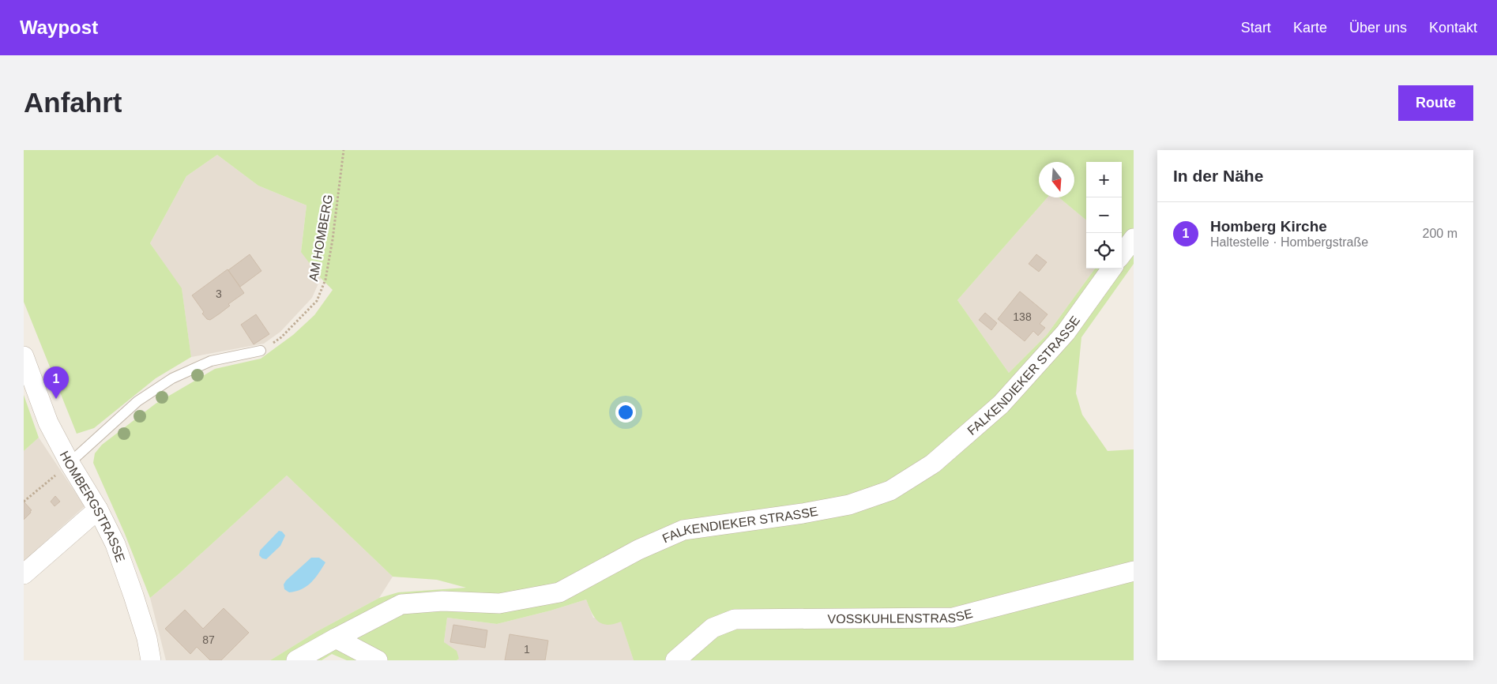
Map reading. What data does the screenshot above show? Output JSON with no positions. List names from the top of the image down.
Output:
{
  "streets": {
    "street": ["FALKENDIEKER STRASSE", "HOMBERGSTRASSE", "VOSSKUHLENSTRASSE"],
    "path": ["AM HOMBERG"]
  },
  "house_numbers": [
    "3",
    "138",
    "87",
    "1"
  ],
  "north": "bottom",
  "page": {
    "header": "Waypost",
    "nav": [
      "Start",
      "Karte",
      "Über uns",
      "Kontakt"
    ],
    "buttons": "Route",
    "title": "Anfahrt",
    "heading": "In der Nähe",
    "map_buttons": ["+", "−"],
    "list": [
      {
        "mark": "1",
        "name": "Homberg Kirche",
        "note": "Haltestelle · Hombergstraße",
        "value": "200 m"
      }
    ],
    "pins": "1"
  }
}
